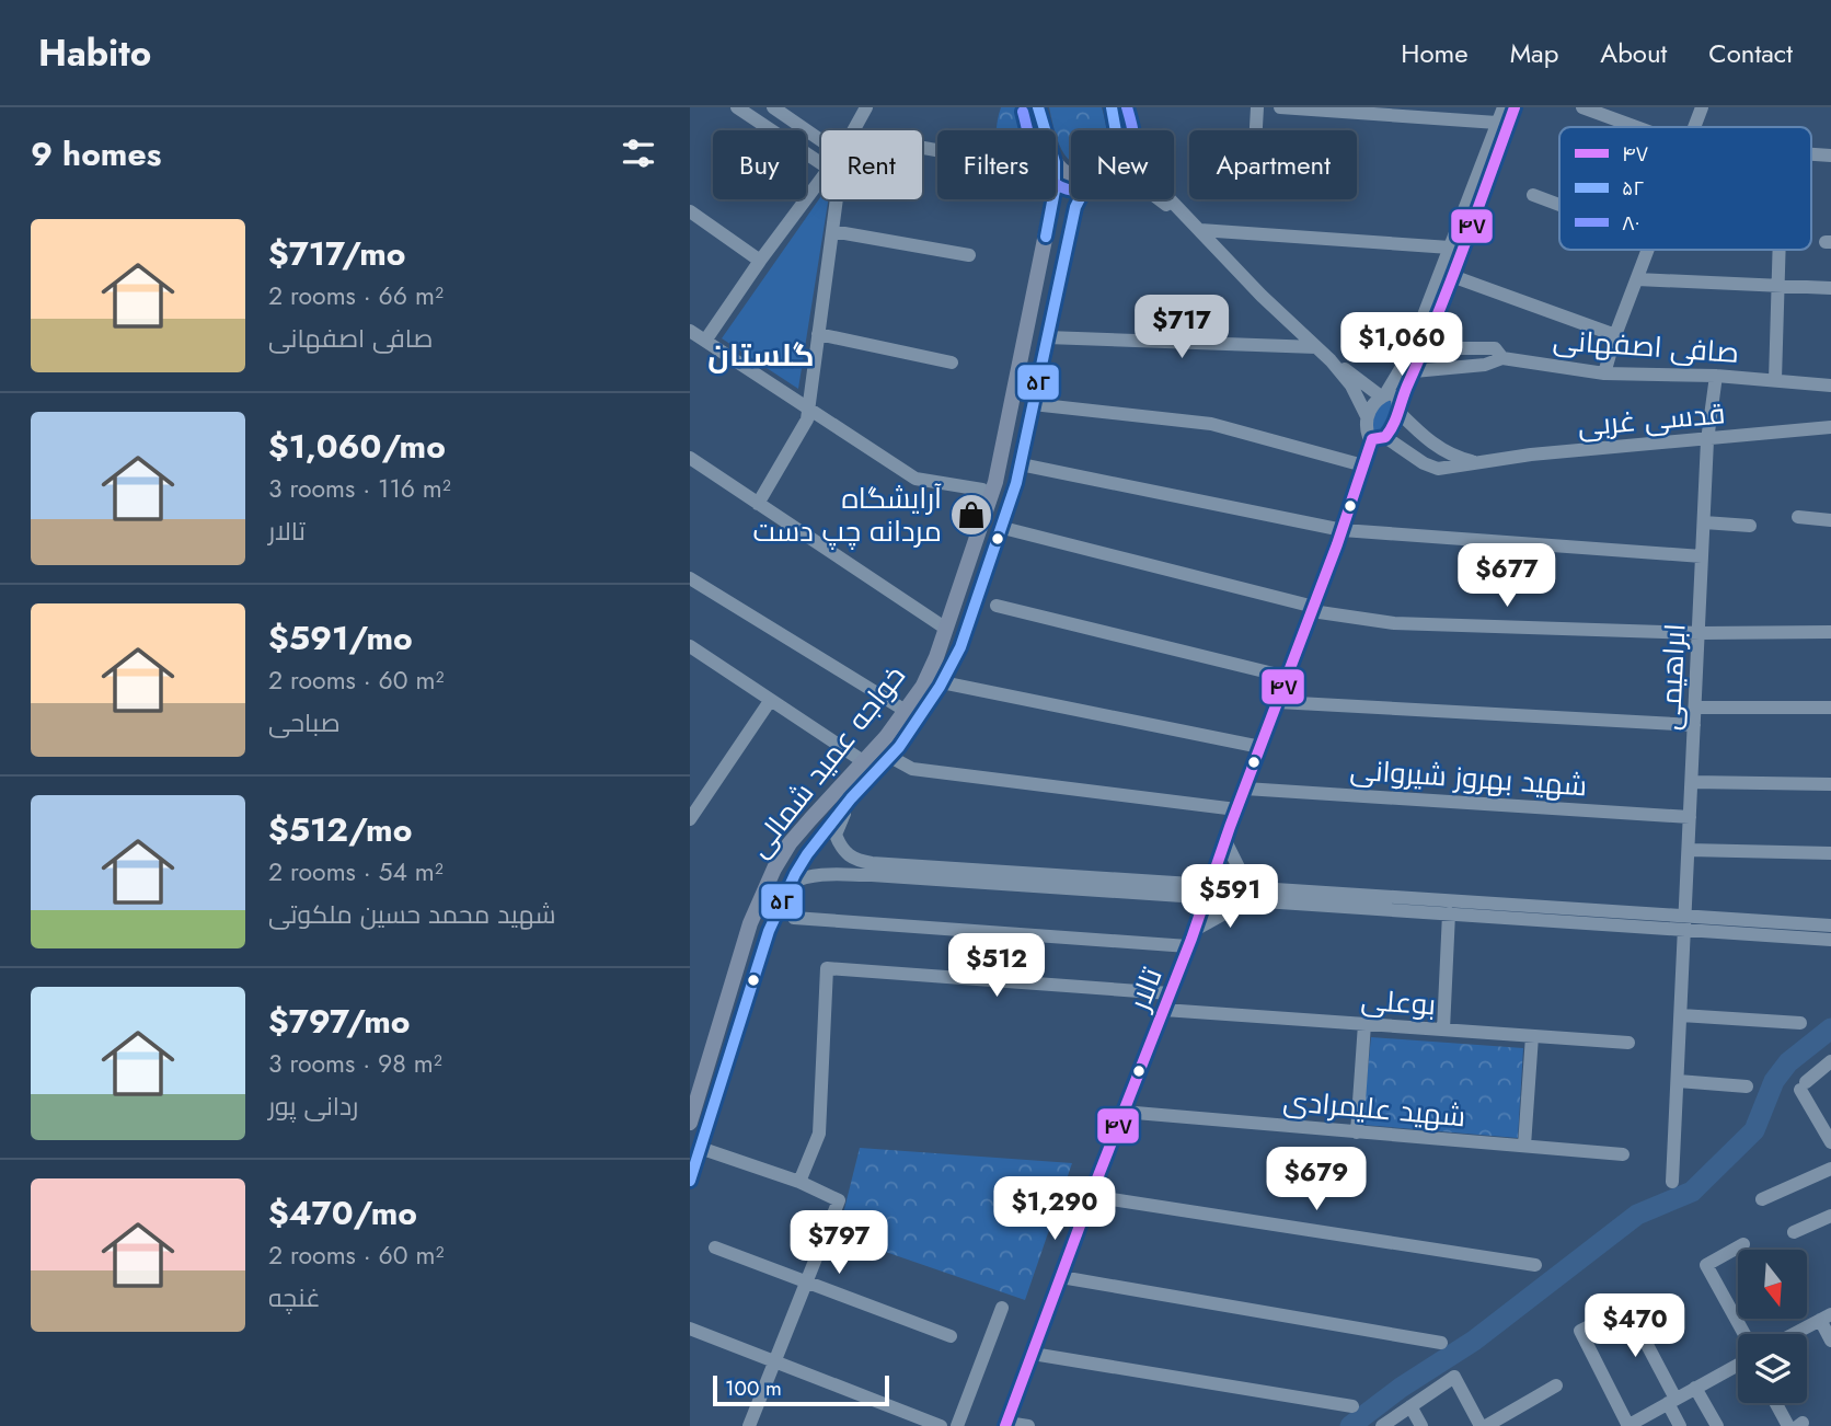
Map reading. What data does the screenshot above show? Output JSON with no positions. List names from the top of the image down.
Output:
{
  "streets": {
    "main road": ["خواجه عمید شمالی"],
    "street": [
      "صافی اصفهانی",
      "قدسی غربی",
      "ابراهیمی",
      "شهید بهروز شیروانی",
      "تالار",
      "بوعلی",
      "شهید علیمرادی"
    ]
  },
  "crossings": [
    ["صافی اصفهانی", "ابراهیمی"],
    ["قدسی غربی", "ابراهیمی"],
    ["قدسی غربی", "تالار"],
    ["ابراهیمی", "شهید بهروز شیروانی"],
    ["شهید بهروز شیروانی", "تالار"],
    ["تالار", "بوعلی"],
    ["تالار", "شهید علیمرادی"]
  ],
  "districts": ["گلستان"],
  "places": {
    "shop": ["آرایشگاه مردانه چپ دست"]
  },
  "lines": ["transit line ۴۷", "transit line ۵۲", "transit line ۸۰"],
  "legend": ["۴۷", "۵۲", "۸۰"],
  "scale_bar": "100 m",
  "north": "bottom",
  "page": {
    "header": "Habito",
    "nav": [
      "Home",
      "Map",
      "About",
      "Contact"
    ],
    "heading": "9 homes",
    "chip": [
      "Buy",
      "Rent",
      "Filters",
      "New",
      "Apartment"
    ],
    "list": [
      {
        "name": "$717/mo",
        "note": "2 rooms · 66 m² · صافی اصفهانی"
      },
      {
        "name": "$1,060/mo",
        "note": "3 rooms · 116 m² · تالار"
      },
      {
        "name": "$591/mo",
        "note": "2 rooms · 60 m² · صباحی"
      },
      {
        "name": "$512/mo",
        "note": "2 rooms · 54 m² · شهید محمد حسین ملکوتی"
      },
      {
        "name": "$797/mo",
        "note": "3 rooms · 98 m² · ردانی پور"
      },
      {
        "name": "$470/mo",
        "note": "2 rooms · 60 m² · غنچه"
      }
    ],
    "price": [
      "$717",
      "$1,060",
      "$677",
      "$591",
      "$512",
      "$679",
      "$1,290",
      "$797",
      "$470"
    ],
    "scale": "100 m"
  }
}
